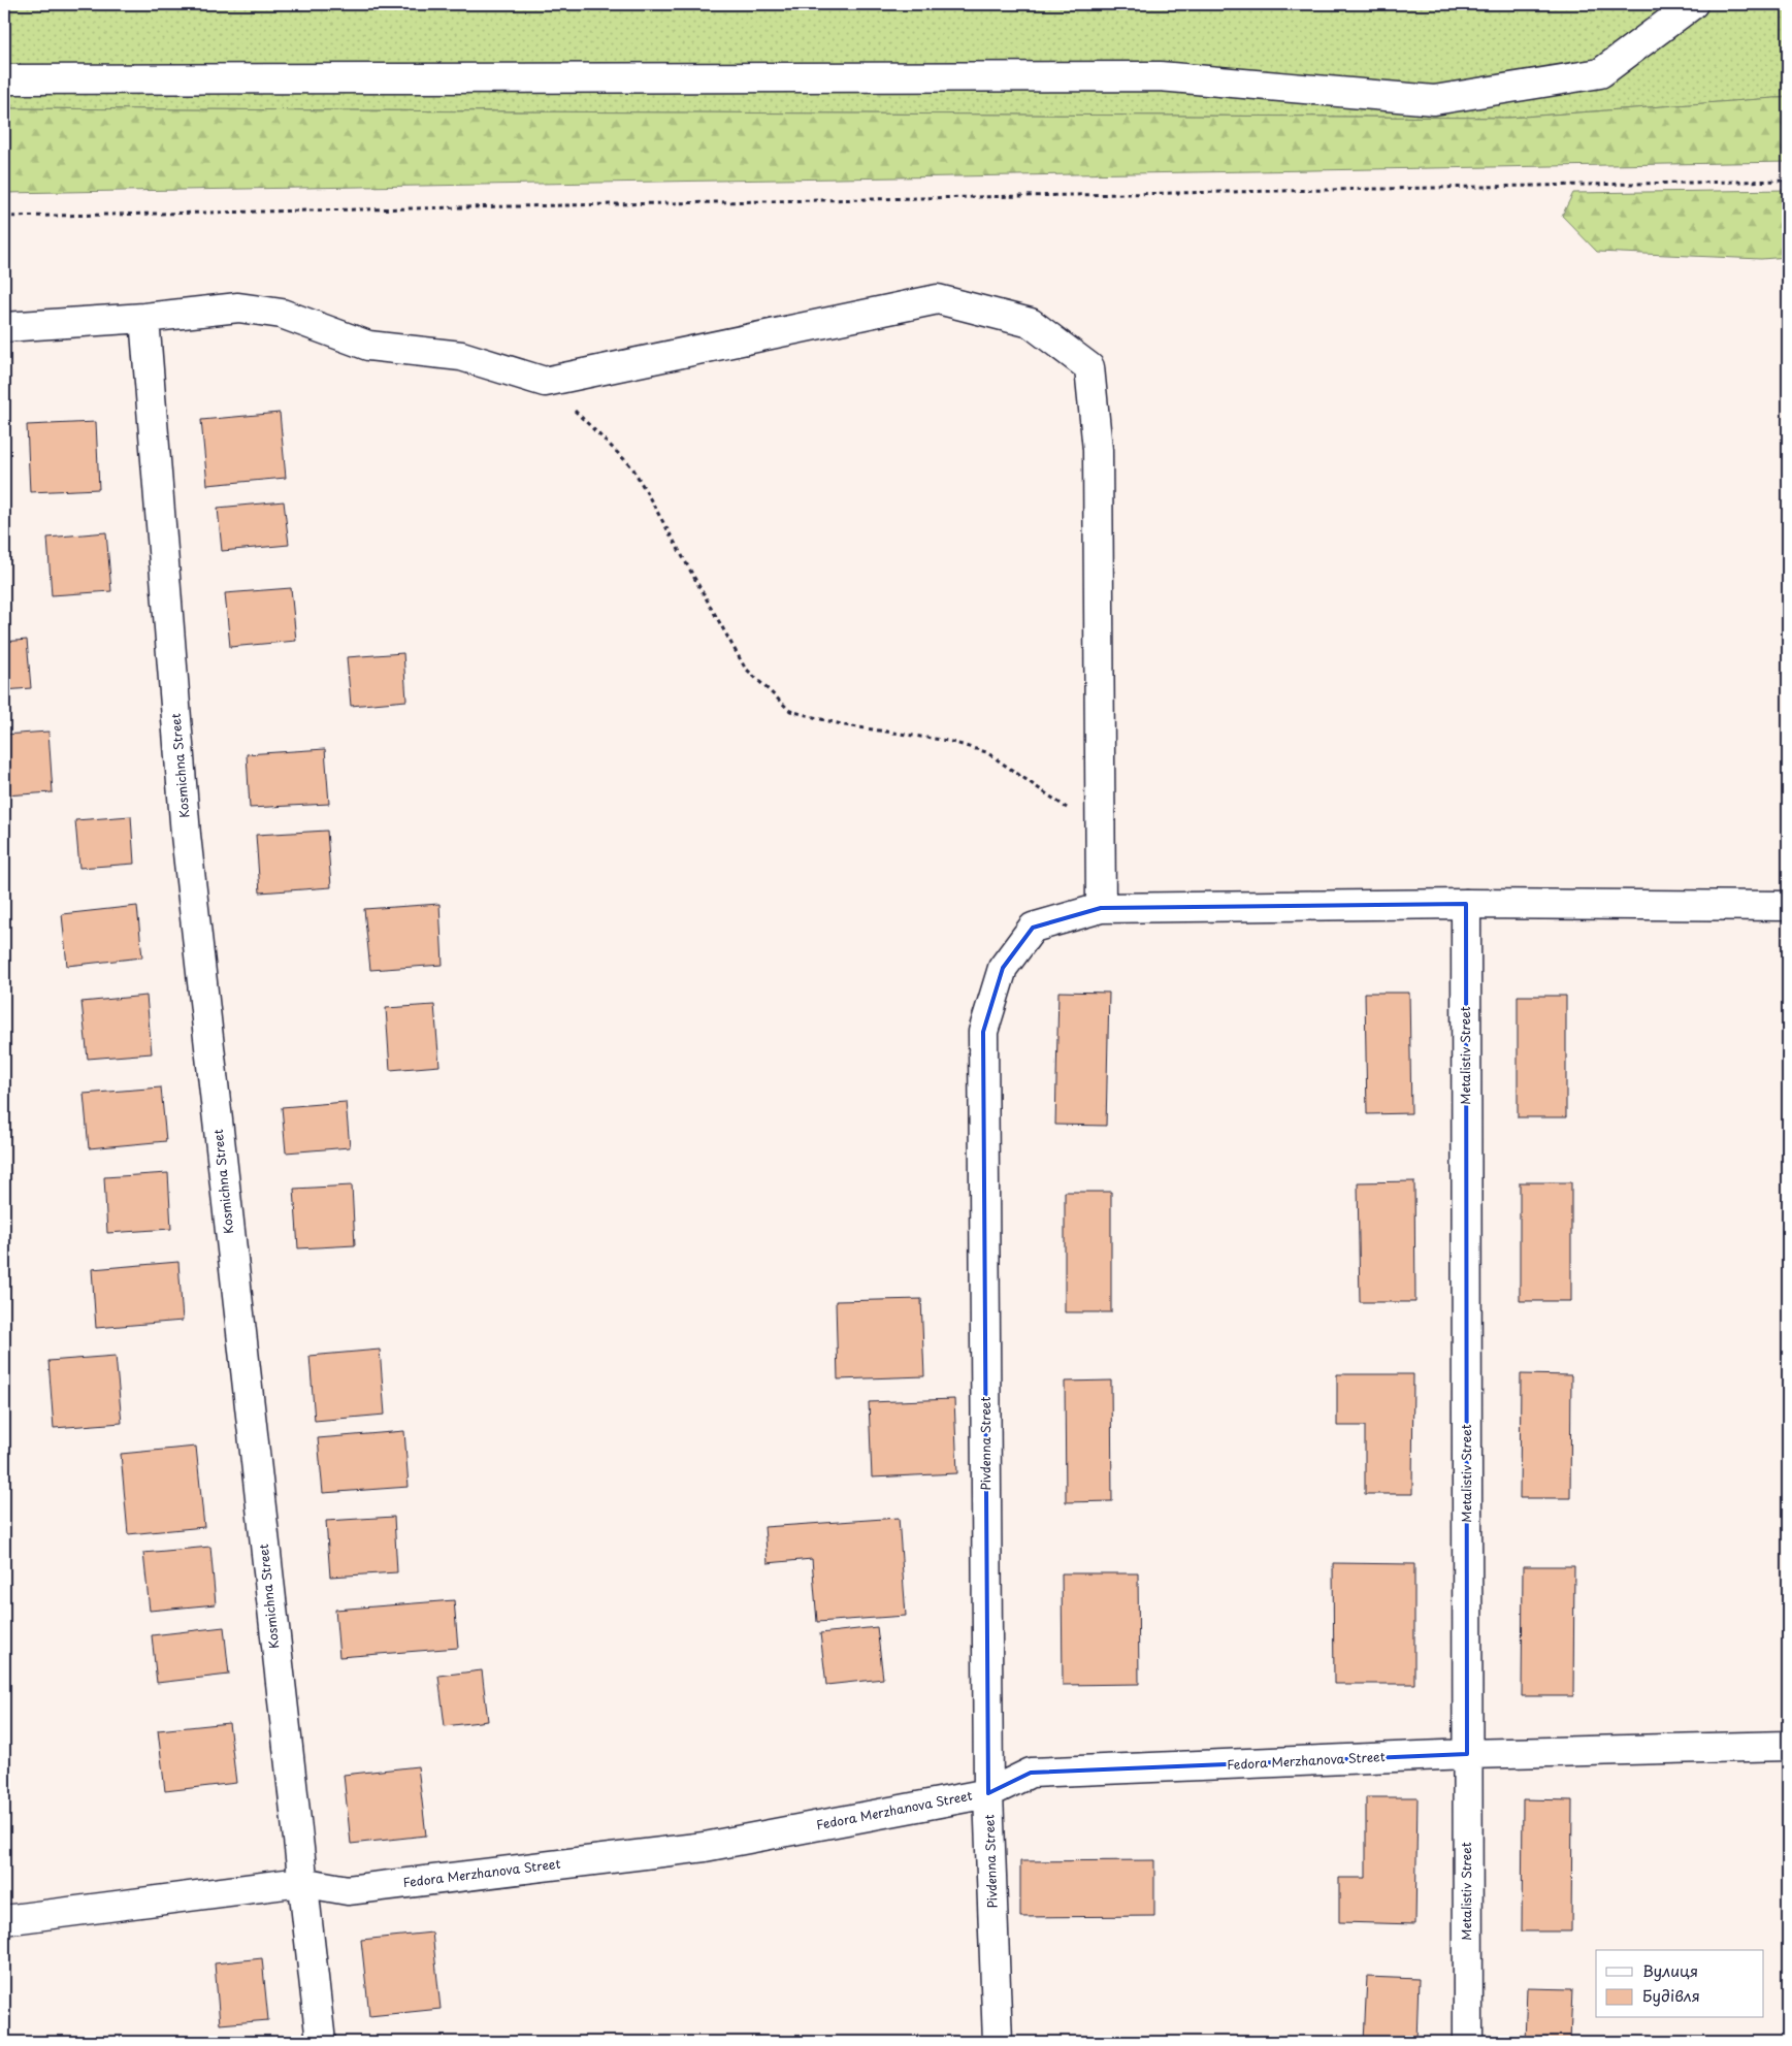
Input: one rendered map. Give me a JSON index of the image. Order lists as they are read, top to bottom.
{
  "streets": {
    "street": [
      "Kosmichna Street",
      "Metalistiv Street",
      "Pivdenna Street",
      "Fedora Merzhanova Street"
    ]
  },
  "crossings": [
    ["Kosmichna Street", "Fedora Merzhanova Street"],
    ["Metalistiv Street", "Pivdenna Street"],
    ["Metalistiv Street", "Fedora Merzhanova Street"],
    ["Pivdenna Street", "Fedora Merzhanova Street"]
  ],
  "legend": ["Вулиця", "Будівля"]
}
